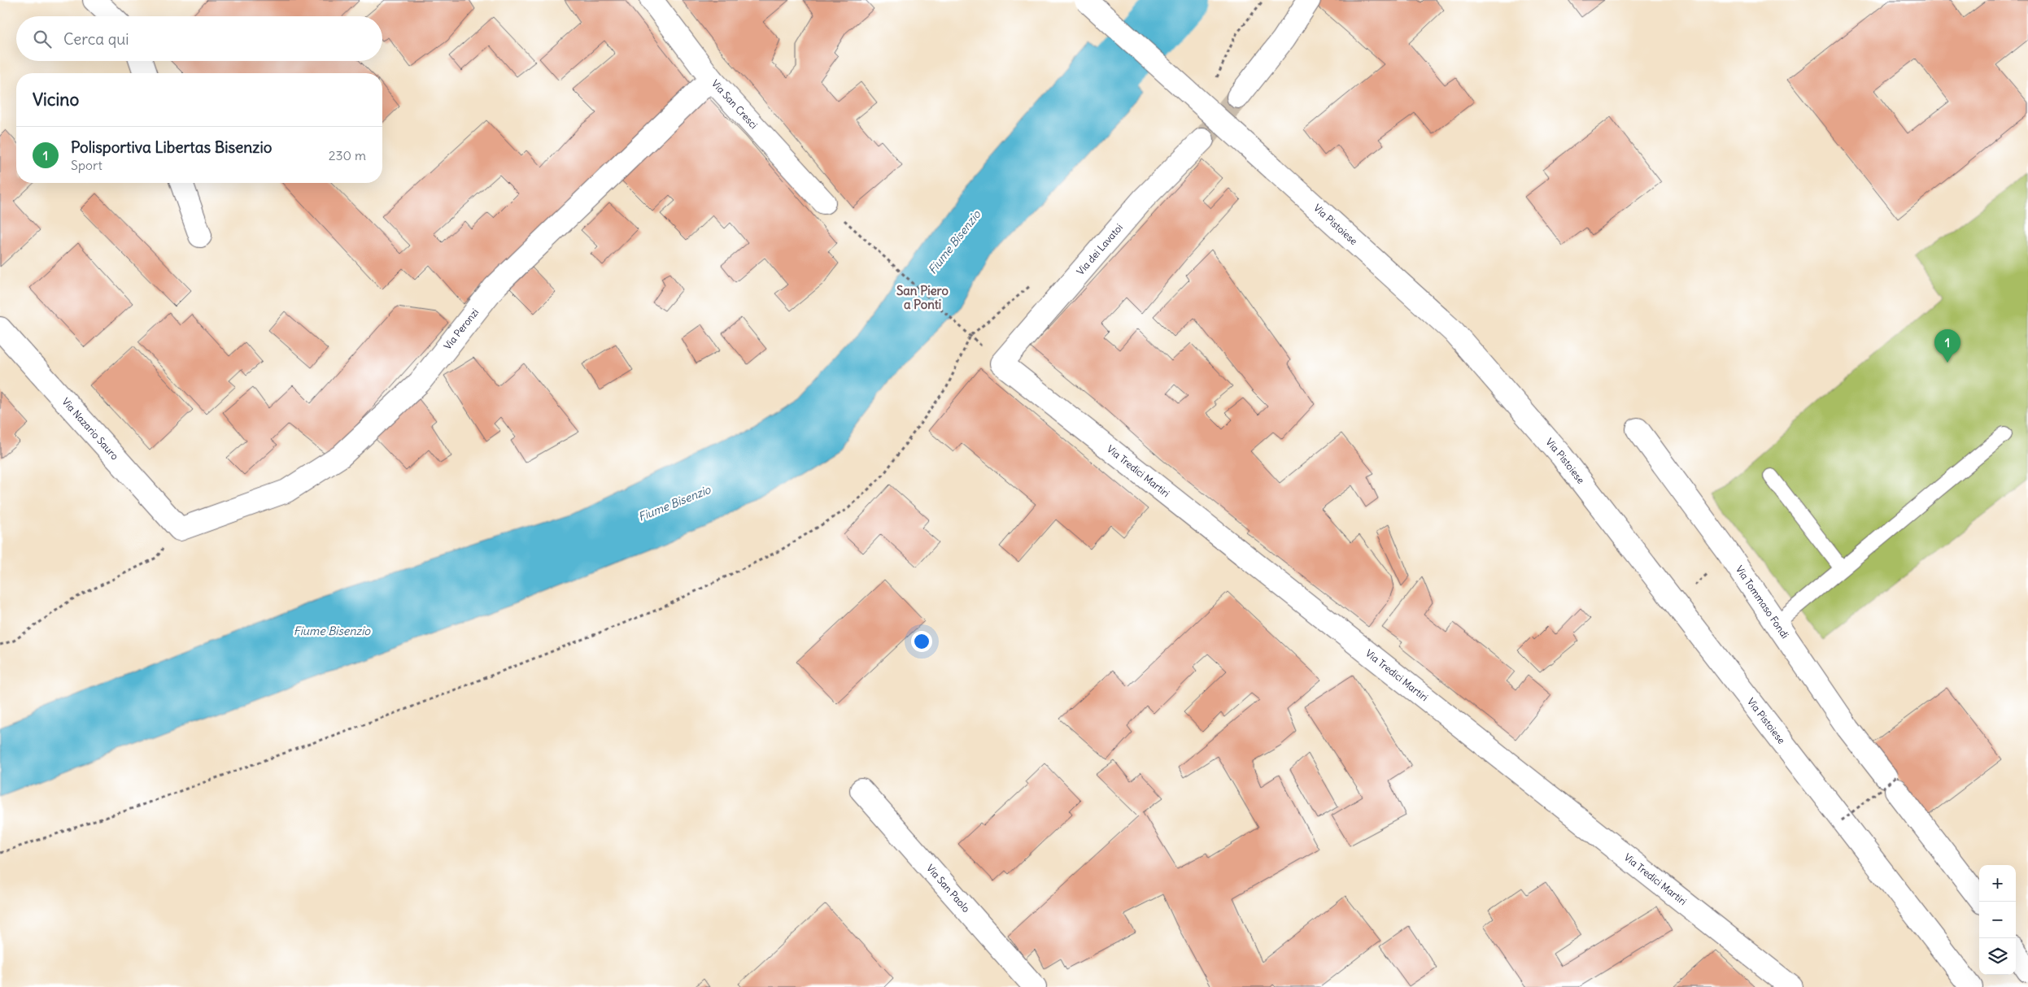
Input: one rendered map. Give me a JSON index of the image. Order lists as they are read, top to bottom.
{
  "streets": {
    "street": [
      "Via San Cresci",
      "Via Pistoiese",
      "Via dei Lavatoi",
      "Via Peronzi",
      "Via Nazario Sauro",
      "Via Tredici Martiri",
      "Via Tommaso Fondi",
      "Via San Paolo"
    ]
  },
  "crossings": [
    ["Via San Cresci", "Via Peronzi"],
    ["Via dei Lavatoi", "Via Tredici Martiri"],
    ["Via Peronzi", "Via Nazario Sauro"]
  ],
  "districts": ["San Piero a Ponti"],
  "water": ["Fiume Bisenzio"],
  "page": {
    "search": "Cerca qui",
    "heading": "Vicino",
    "list": [
      {
        "mark": "1",
        "name": "Polisportiva Libertas Bisenzio",
        "note": "Sport",
        "value": "230 m"
      }
    ],
    "pins": "1",
    "map_buttons": ["+", "−"]
  }
}
